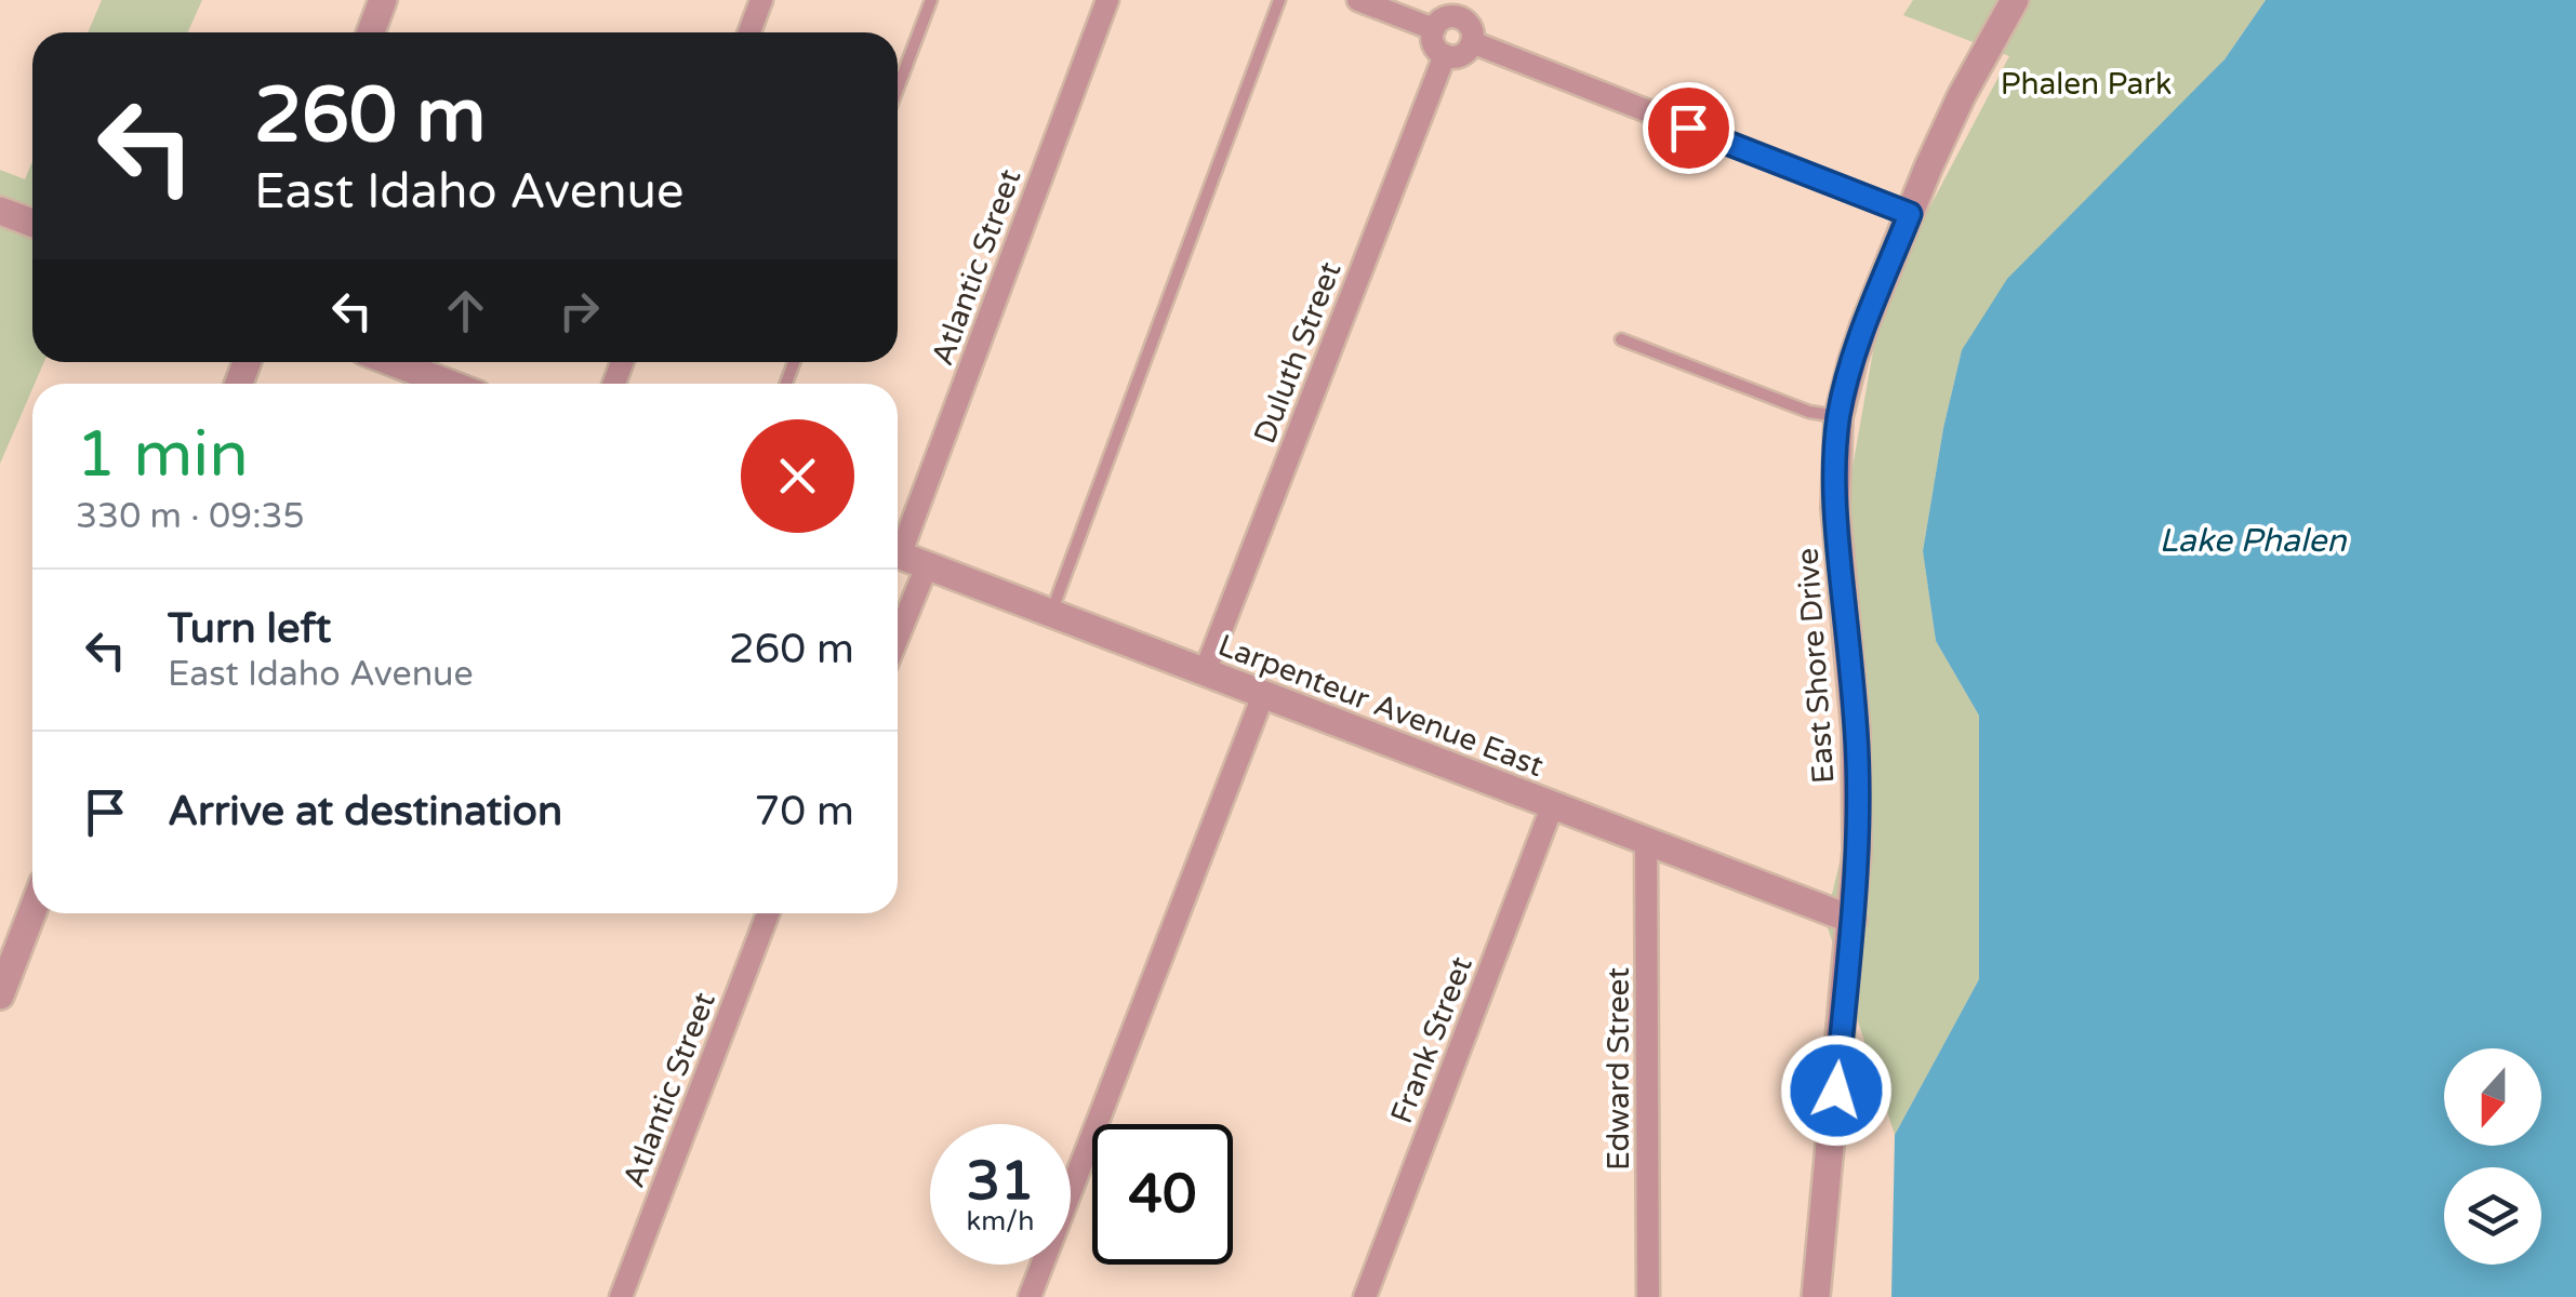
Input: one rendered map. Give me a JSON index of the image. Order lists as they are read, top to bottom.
{
  "streets": {
    "street": [
      "Atlantic Street",
      "Duluth Street",
      "East Shore Drive",
      "Larpenteur Avenue East",
      "Frank Street",
      "Edward Street"
    ]
  },
  "crossings": [
    ["Duluth Street", "Larpenteur Avenue East"],
    ["East Shore Drive", "Larpenteur Avenue East"],
    ["Larpenteur Avenue East", "Frank Street"],
    ["Larpenteur Avenue East", "Edward Street"]
  ],
  "water": ["Lake Phalen"],
  "parks": ["Phalen Park"],
  "north": "bottom",
  "page": {
    "turn": ["260 m", "East Idaho Avenue"],
    "heading": ["1 min", "330 m · 09:35"],
    "list": [
      {
        "name": "Turn left",
        "note": "East Idaho Avenue",
        "value": "260 m"
      },
      {
        "name": "Arrive at destination",
        "value": "70 m"
      }
    ],
    "speed": "31 km/h",
    "limit": "40"
  }
}
